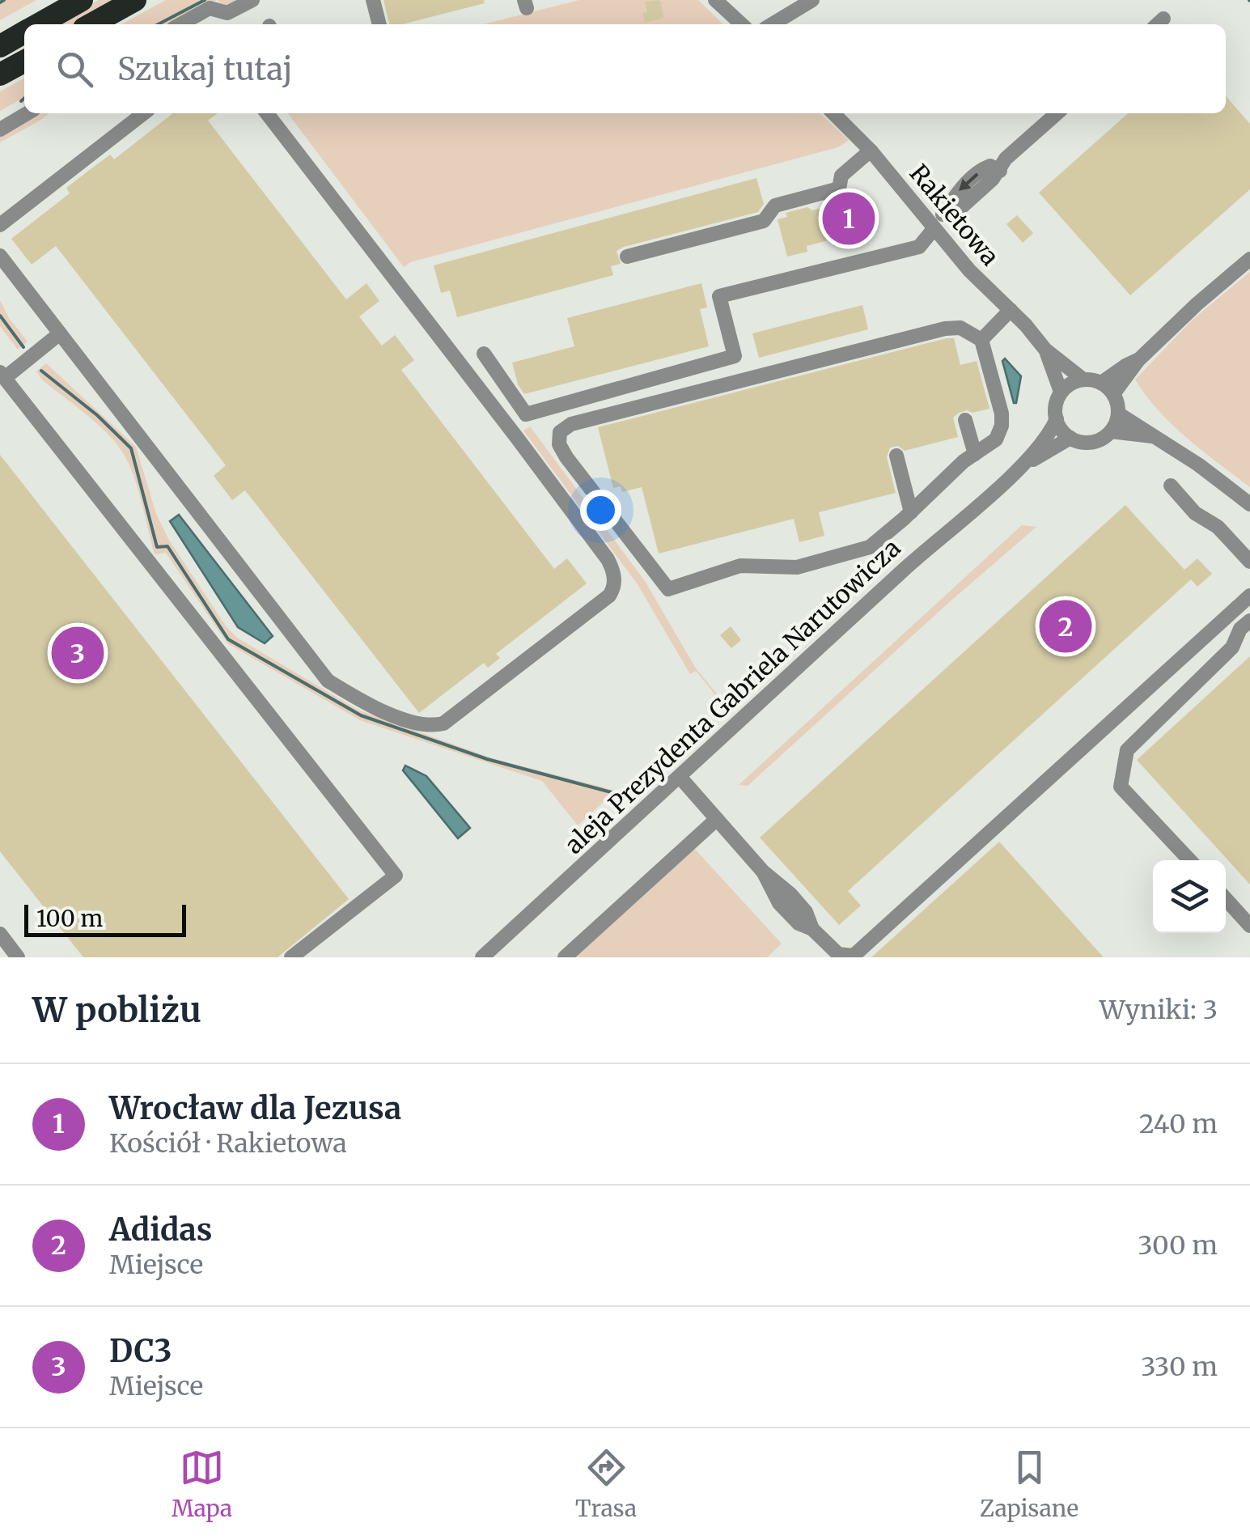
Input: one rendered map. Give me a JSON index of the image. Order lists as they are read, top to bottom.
{
  "streets": {
    "street": ["Rakietowa", "aleja Prezydenta Gabriela Narutowicza"]
  },
  "crossings": [
    ["Rakietowa", "aleja Prezydenta Gabriela Narutowicza"]
  ],
  "scale_bar": "100 m",
  "page": {
    "search": "Szukaj tutaj",
    "pins": ["1", "2", "3"],
    "scale": "100 m",
    "heading": ["W pobliżu", "Wyniki: 3"],
    "list": [
      {
        "mark": "1",
        "name": "Wrocław dla Jezusa",
        "note": "Kościół · Rakietowa",
        "value": "240 m"
      },
      {
        "mark": "2",
        "name": "Adidas",
        "note": "Miejsce",
        "value": "300 m"
      },
      {
        "mark": "3",
        "name": "DC3",
        "note": "Miejsce",
        "value": "330 m"
      }
    ],
    "nav": ["Mapa", "Trasa", "Zapisane"]
  }
}
